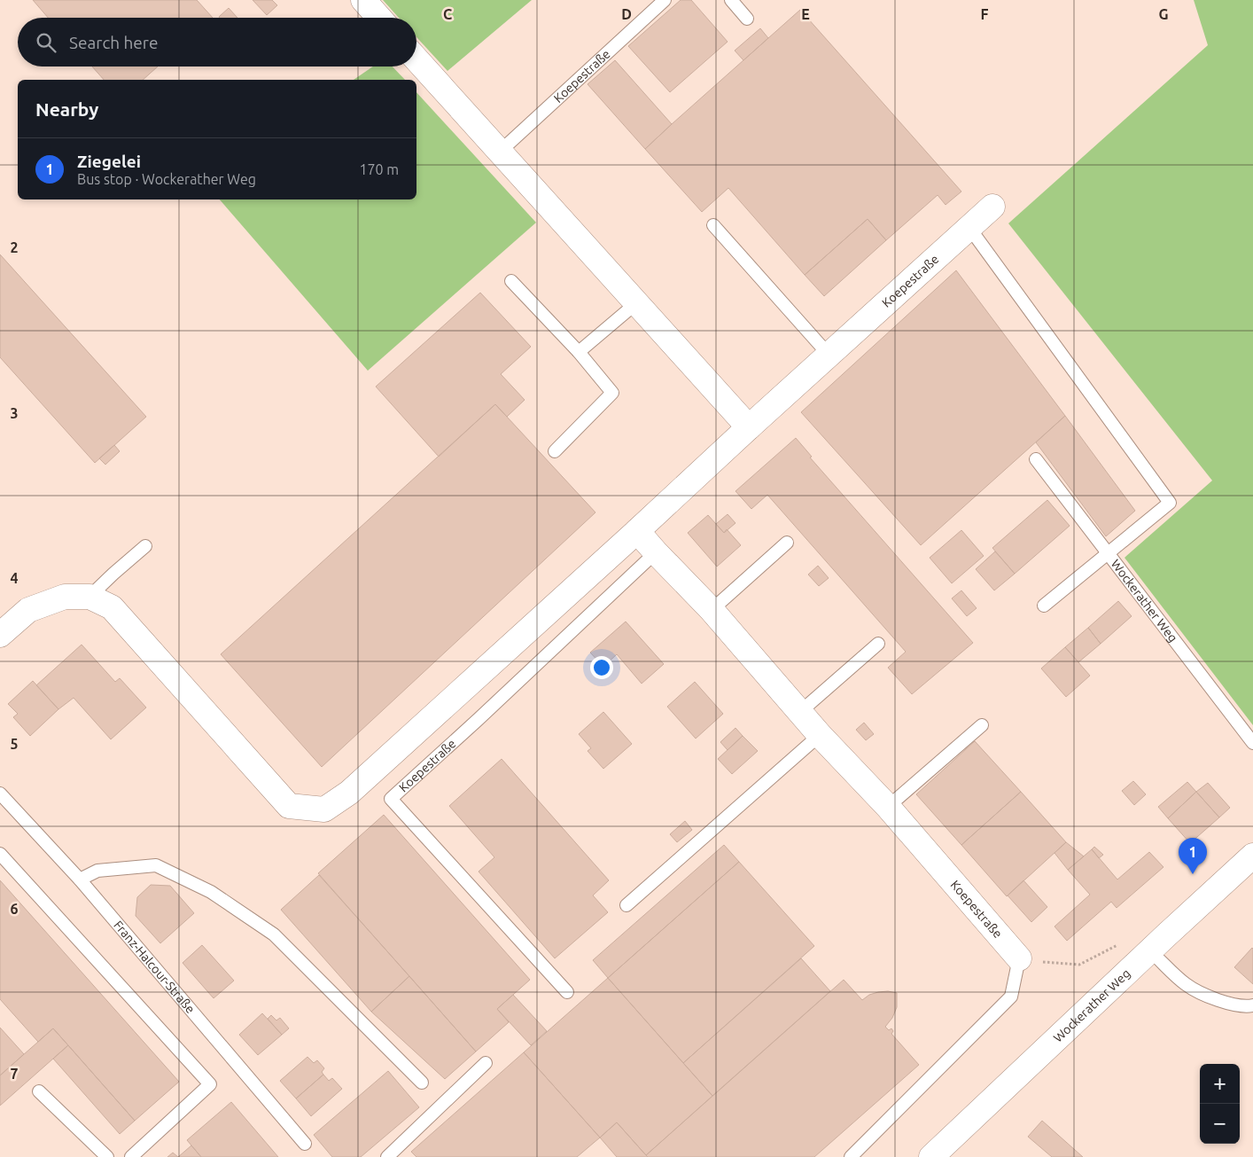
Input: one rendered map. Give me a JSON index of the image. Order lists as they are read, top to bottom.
{
  "streets": {
    "street": ["Koepestraße", "Wockerather Weg"],
    "lane": ["Franz-Halcour-Straße"]
  },
  "page": {
    "search": "Search here",
    "heading": "Nearby",
    "list": [
      {
        "mark": "1",
        "name": "Ziegelei",
        "note": "Bus stop · Wockerather Weg",
        "value": "170 m"
      }
    ],
    "pins": "1",
    "map_buttons": ["+", "−"]
  },
  "grid": {
    "columns": [
      "C",
      "D",
      "E",
      "F",
      "G"
    ],
    "rows": [
      "2",
      "3",
      "4",
      "5",
      "6",
      "7"
    ]
  }
}
